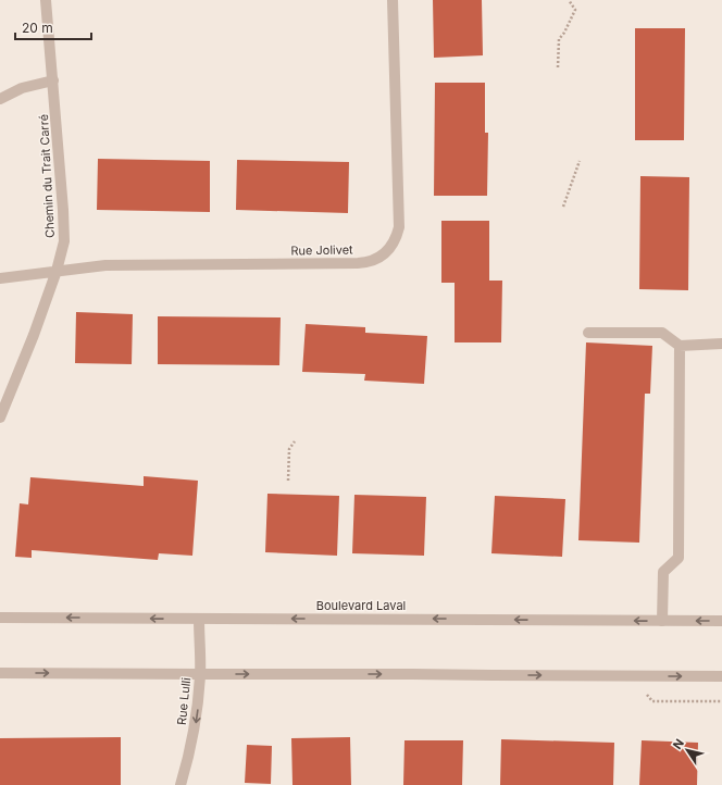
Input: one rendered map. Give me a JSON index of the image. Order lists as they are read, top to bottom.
{
  "streets": {
    "street": [
      "Chemin du Trait Carré",
      "Rue Jolivet",
      "Boulevard Laval",
      "Rue Lulli"
    ]
  },
  "crossings": [
    ["Chemin du Trait Carré", "Rue Jolivet"],
    ["Boulevard Laval", "Rue Lulli"]
  ],
  "one_way": ["Rue Lulli"],
  "scale_bar": "20 m",
  "north": "top left"
}
